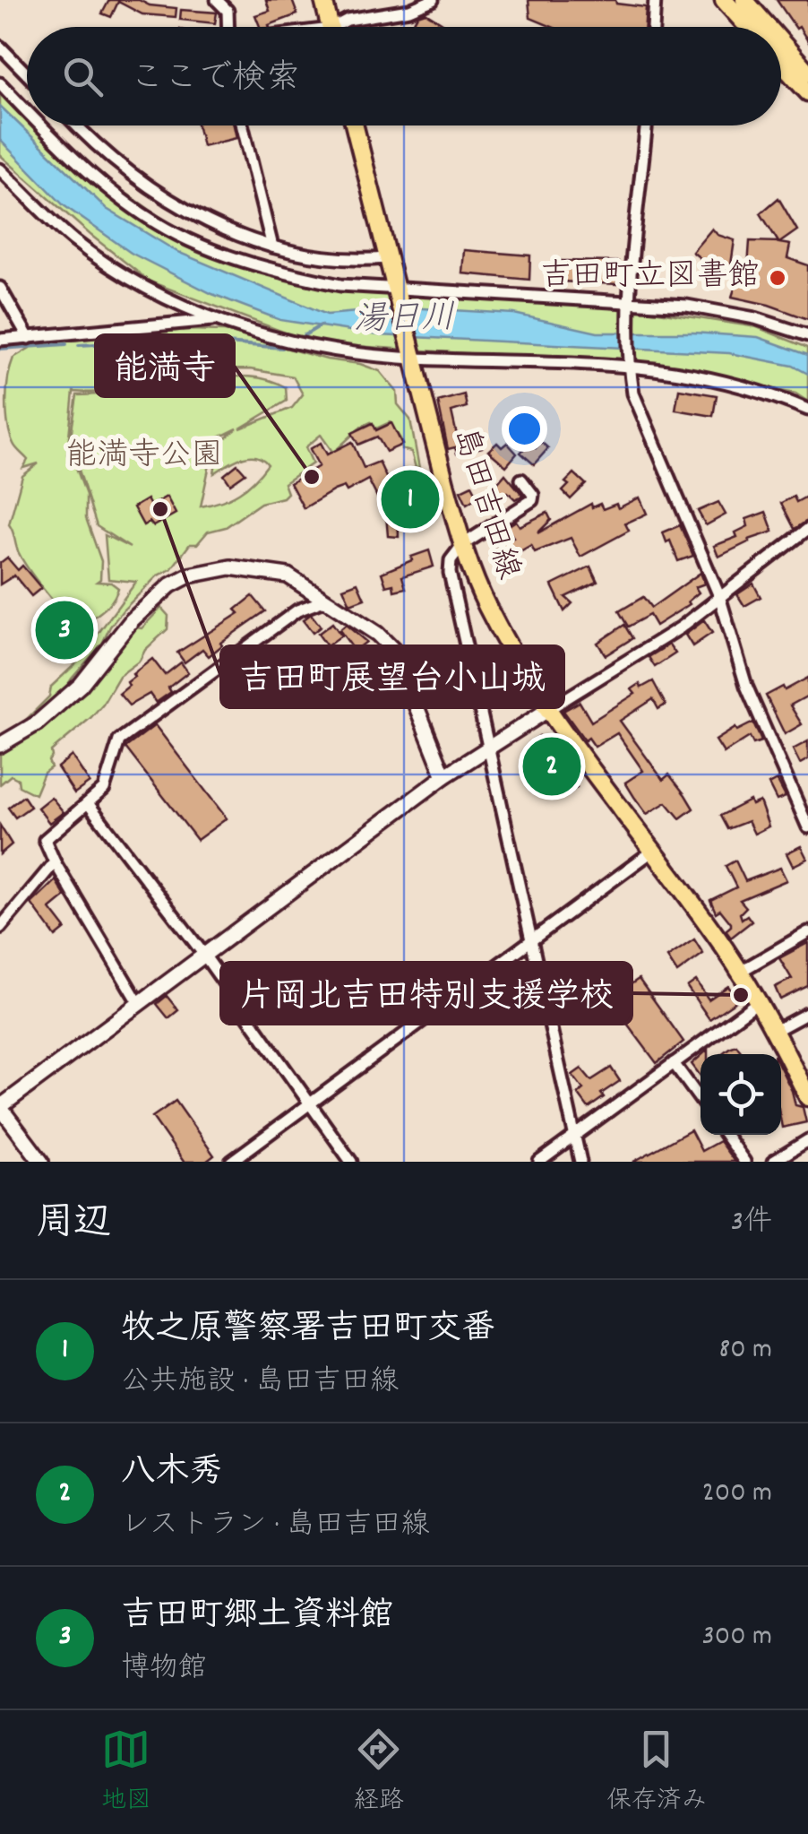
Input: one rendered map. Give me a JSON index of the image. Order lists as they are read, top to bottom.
{
  "streets": {
    "main road": ["島田吉田線"]
  },
  "water": ["湯日川"],
  "parks": ["能満寺公園"],
  "places": [
    "吉田町立図書館",
    "能満寺",
    "吉田町展望台小山城",
    "片岡北吉田特別支援学校"
  ],
  "page": {
    "search": "ここで検索",
    "pins": ["1", "3", "2"],
    "heading": ["周辺", "3件"],
    "list": [
      {
        "mark": "1",
        "name": "牧之原警察署吉田町交番",
        "note": "公共施設 · 島田吉田線",
        "value": "80 m"
      },
      {
        "mark": "2",
        "name": "八木秀",
        "note": "レストラン · 島田吉田線",
        "value": "200 m"
      },
      {
        "mark": "3",
        "name": "吉田町郷土資料館",
        "note": "博物館",
        "value": "300 m"
      }
    ],
    "nav": ["地図", "経路", "保存済み"]
  }
}
